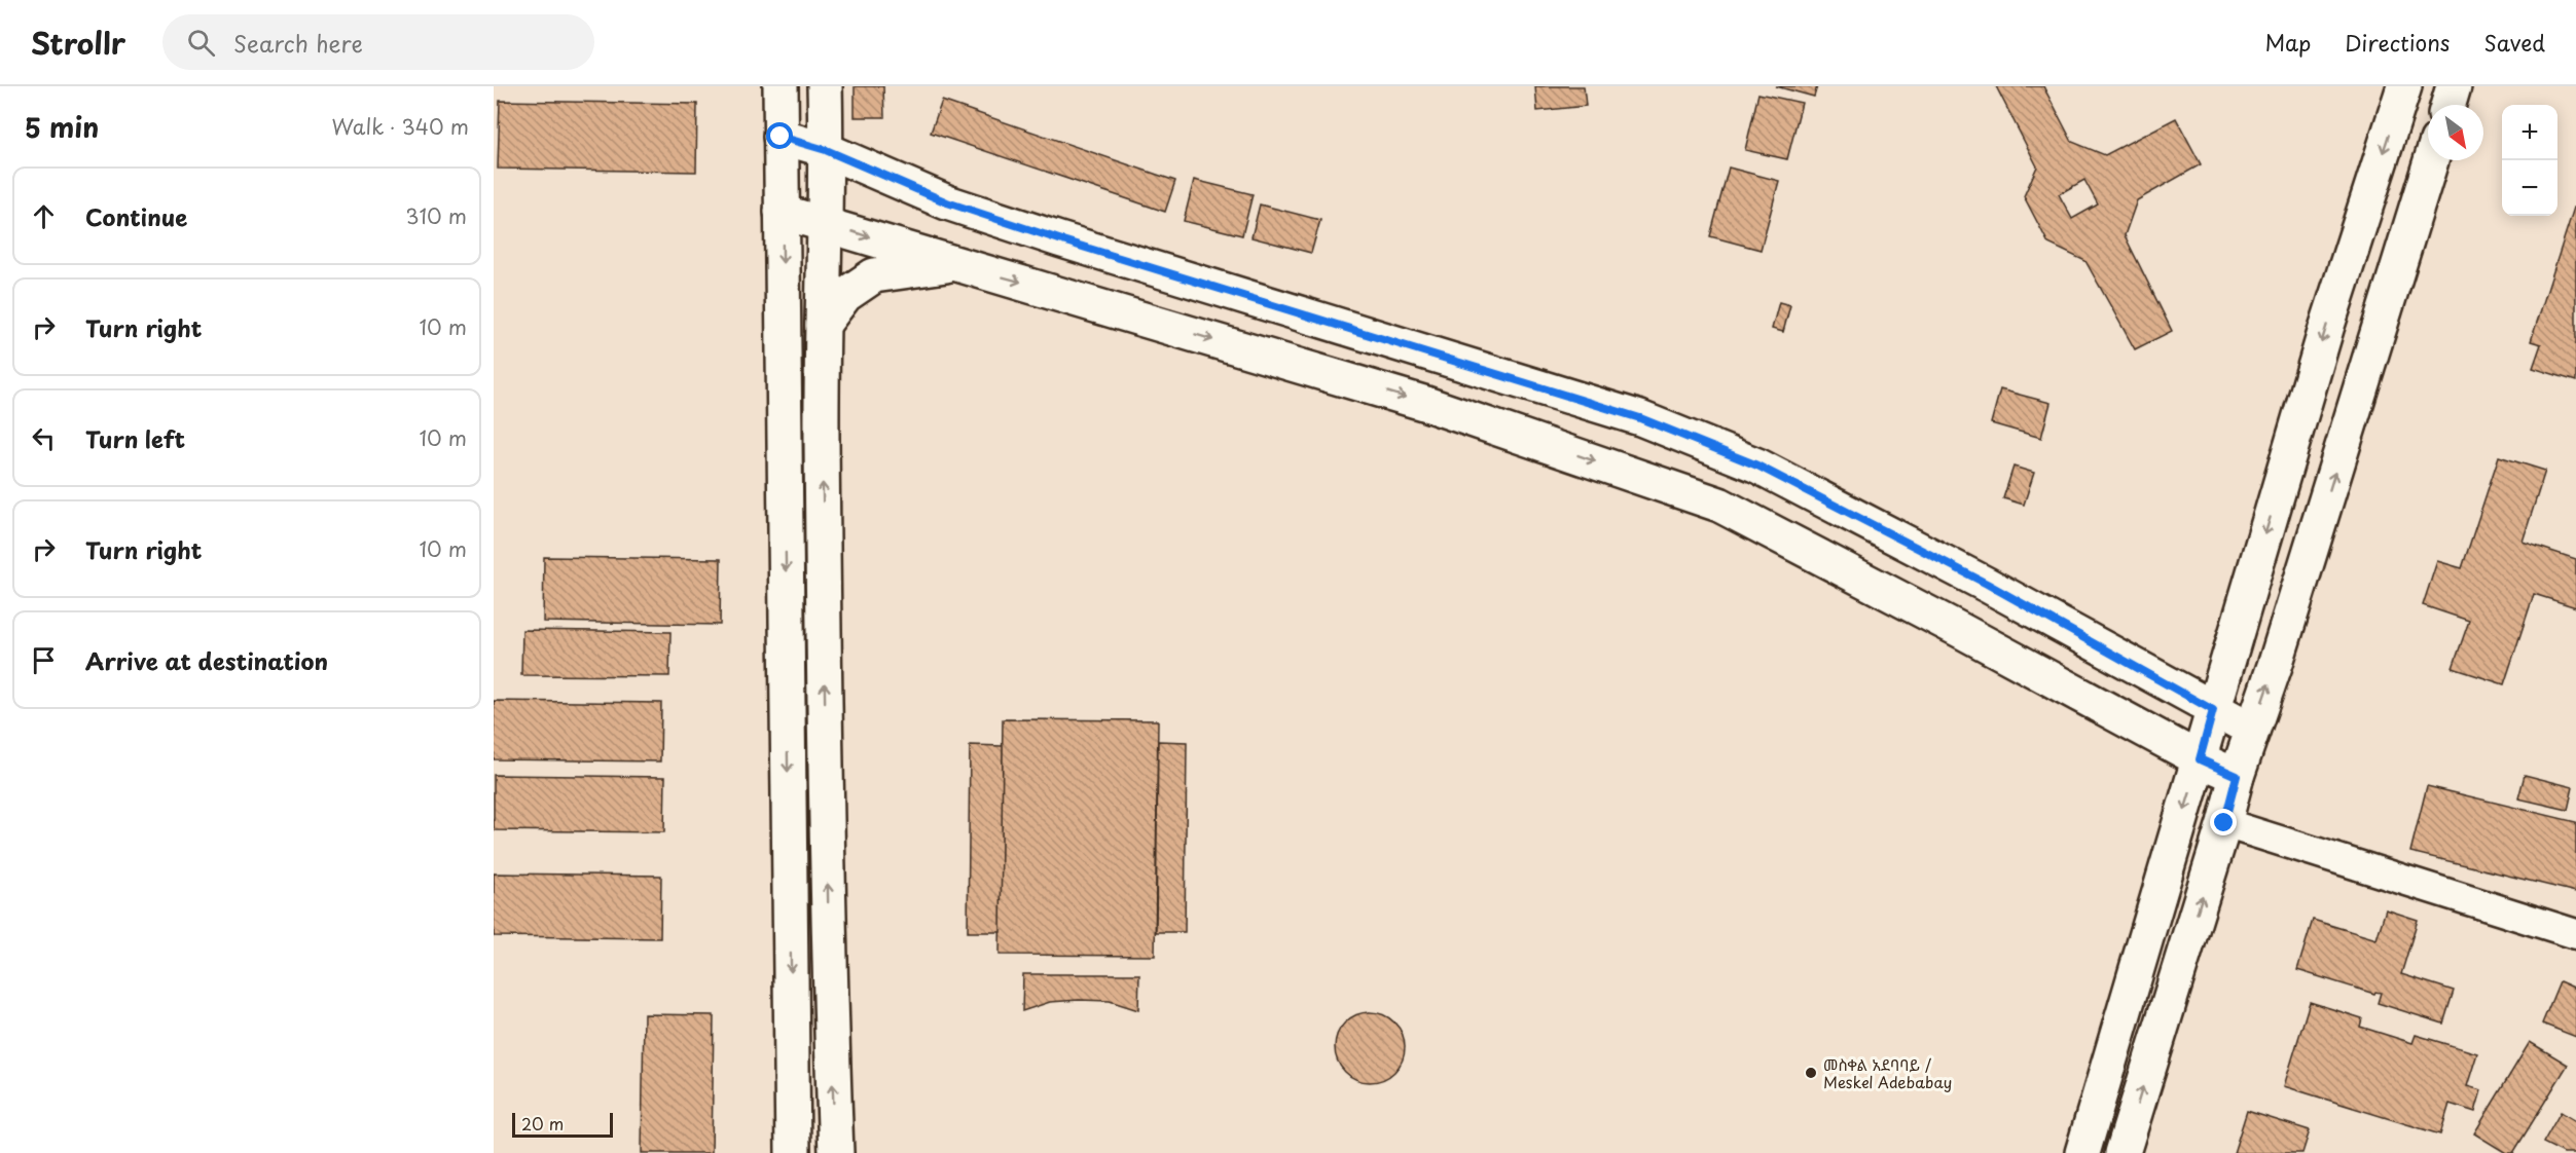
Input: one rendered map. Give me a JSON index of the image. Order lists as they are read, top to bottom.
{
  "places": ["መስቀል አደባባይ / Meskel Adebabay"],
  "scale_bar": "20 m",
  "north": "bottom right",
  "page": {
    "header": "Strollr",
    "search": "Search here",
    "nav": ["Map", "Directions", "Saved"],
    "heading": ["5 min", "Walk · 340 m"],
    "map_buttons": ["+", "−"],
    "list": [
      ["Continue", "310 m"],
      ["Turn right", "10 m"],
      ["Turn left", "10 m"],
      ["Turn right", "10 m"],
      "Arrive at destination"
    ],
    "scale": "20 m"
  }
}
